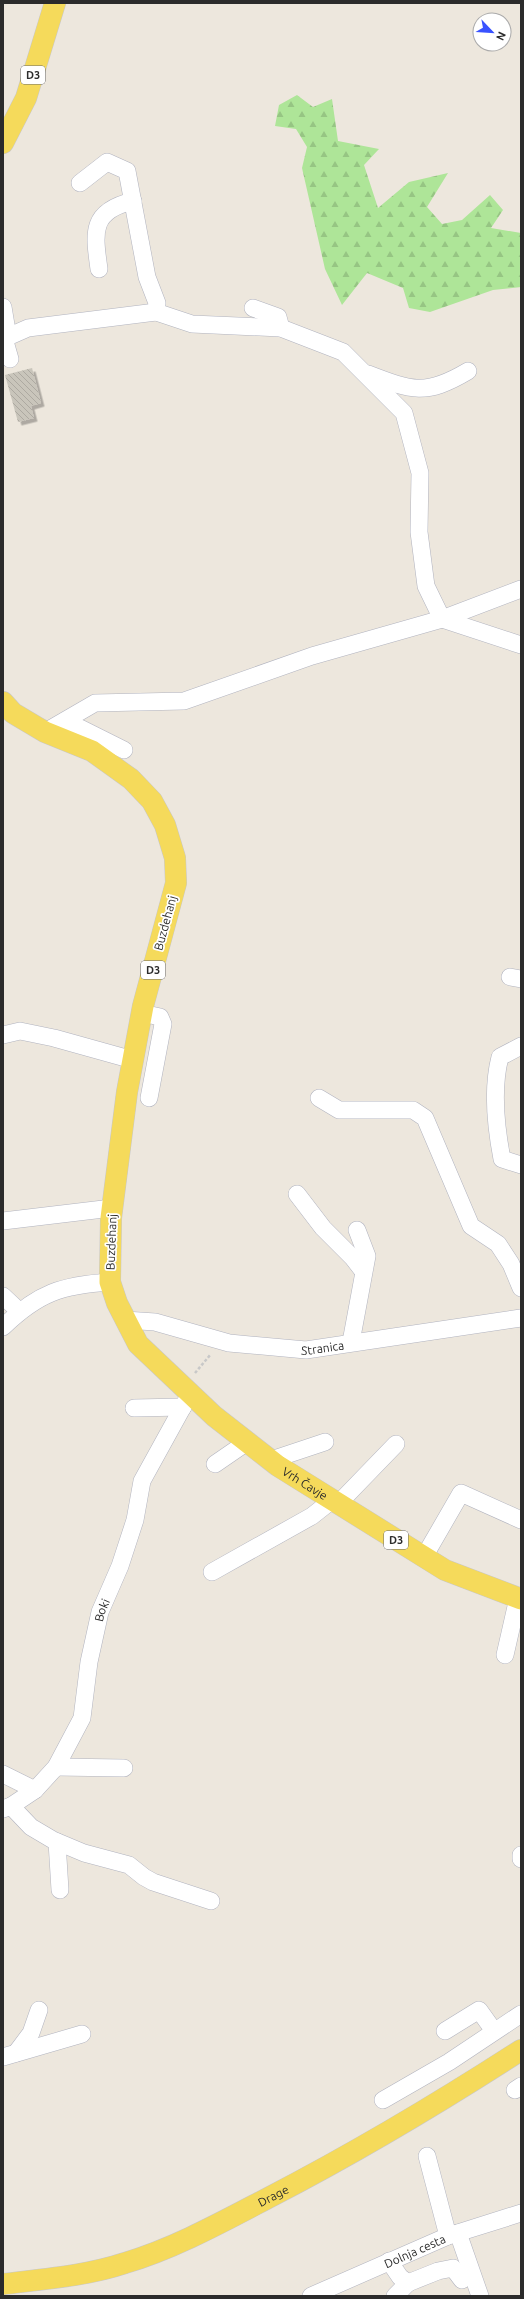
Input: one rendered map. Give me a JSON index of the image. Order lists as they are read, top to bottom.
{
  "streets": {
    "main road": [
      "D3",
      "Buzdehanj",
      "Vrh Čavje",
      "Drage"
    ],
    "street": ["Stranica", "Boki", "Dolnja cesta"]
  },
  "crossings": [
    ["Buzdehanj", "Stranica"],
    ["Buzdehanj", "Vrh Čavje"],
    ["Stranica", "Vrh Čavje"],
    ["Vrh Čavje", "Boki"]
  ],
  "north": "bottom right"
}
